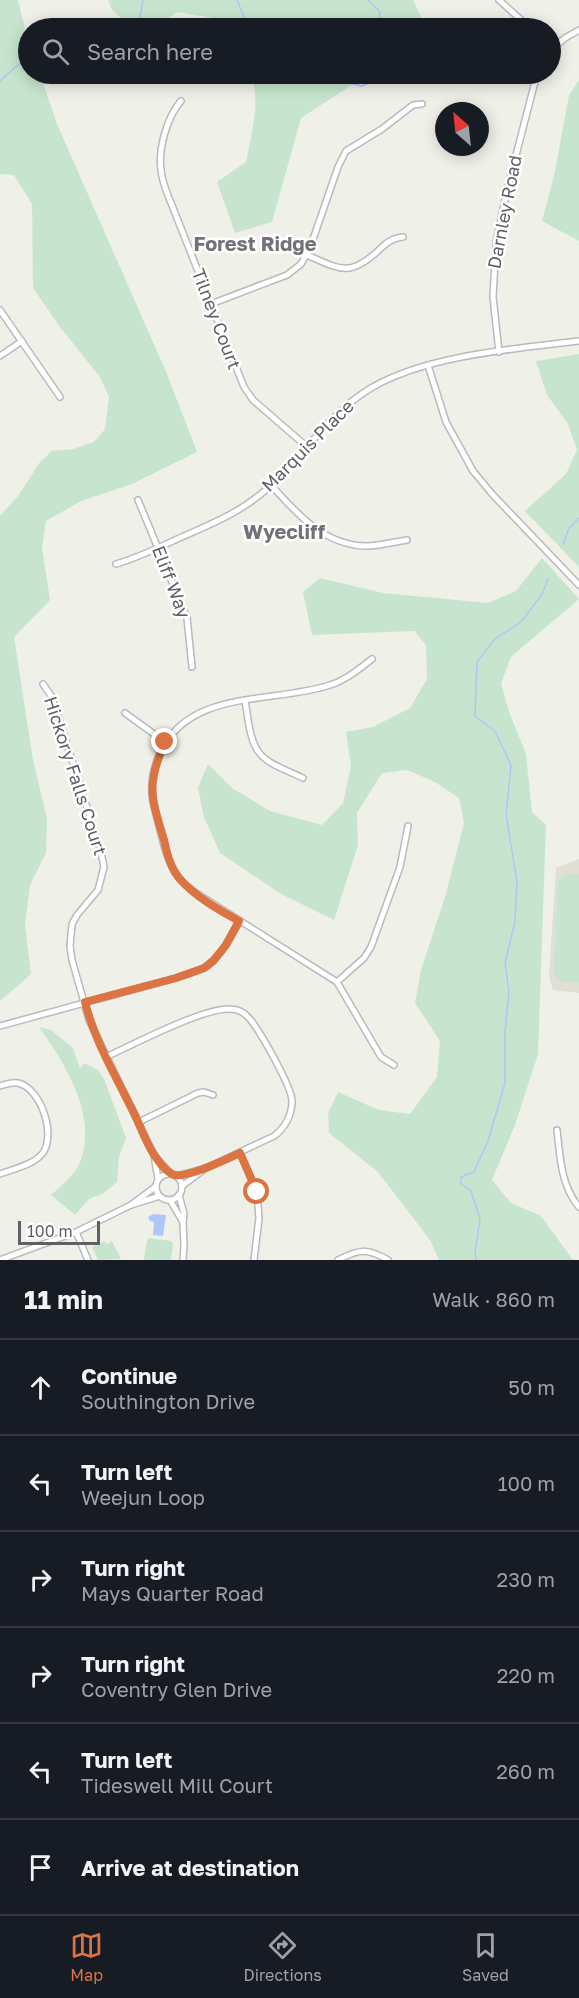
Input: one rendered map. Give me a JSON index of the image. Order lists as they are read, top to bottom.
{
  "streets": {
    "street": [
      "Darnley Road",
      "Tilney Court",
      "Marquis Place",
      "Eliff Way",
      "Hickory Falls Court"
    ]
  },
  "crossings": [
    ["Darnley Road", "Marquis Place"],
    ["Tilney Court", "Marquis Place"],
    ["Marquis Place", "Eliff Way"]
  ],
  "districts": ["Forest Ridge", "Wyecliff"],
  "scale_bar": "100 m",
  "north": "top left",
  "page": {
    "search": "Search here",
    "scale": "100 m",
    "heading": ["11 min", "Walk · 860 m"],
    "list": [
      ["Continue", "Southington Drive", "50 m"],
      ["Turn left", "Weejun Loop", "100 m"],
      ["Turn right", "Mays Quarter Road", "230 m"],
      ["Turn right", "Coventry Glen Drive", "220 m"],
      ["Turn left", "Tideswell Mill Court", "260 m"],
      "Arrive at destination"
    ],
    "nav": ["Map", "Directions", "Saved"]
  }
}
